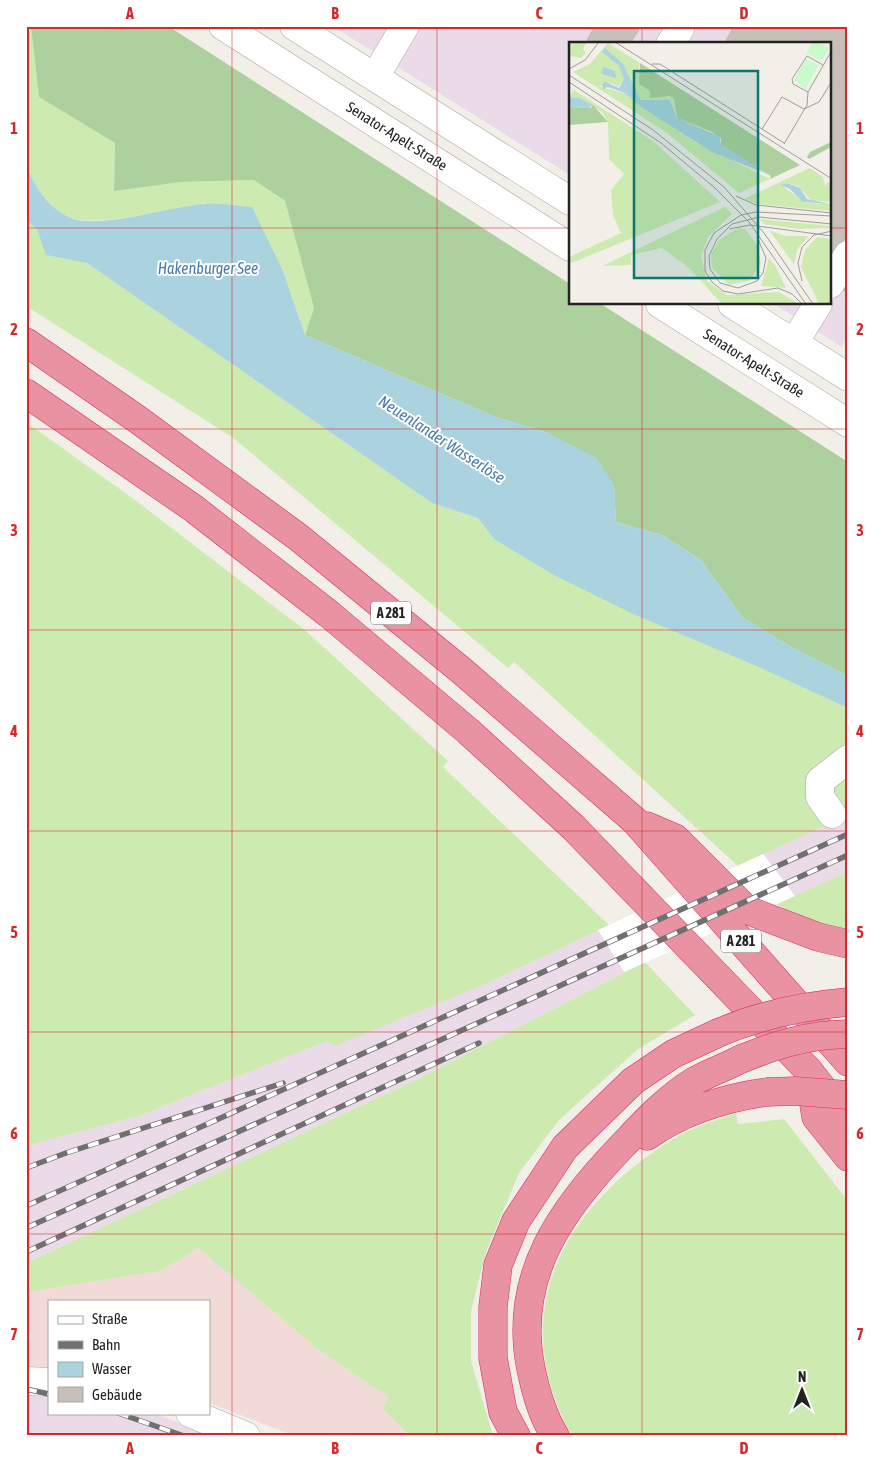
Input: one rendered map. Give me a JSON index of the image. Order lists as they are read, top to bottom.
{
  "streets": {
    "highway": ["A 281"],
    "street": ["Senator-Apelt-Straße"]
  },
  "water": ["Hakenburger See", "Neuenlander Wasserlöse"],
  "legend": [
    "Straße",
    "Bahn",
    "Wasser",
    "Gebäude"
  ],
  "north": "top",
  "grid": {
    "columns": [
      "A",
      "B",
      "C",
      "D"
    ],
    "rows": [
      "1",
      "2",
      "3",
      "4",
      "5",
      "6",
      "7"
    ]
  }
}
